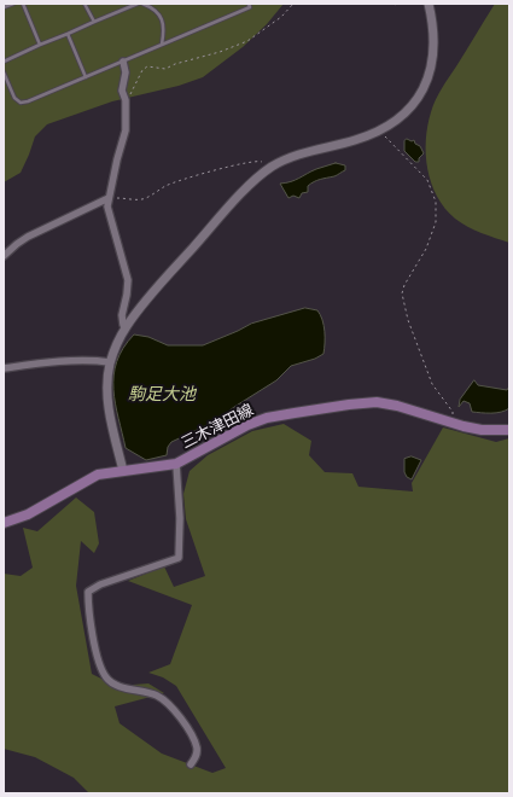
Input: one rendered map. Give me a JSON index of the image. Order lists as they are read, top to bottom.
{
  "streets": {
    "main road": ["三木津田線"]
  },
  "water": ["駒足大池"]
}
